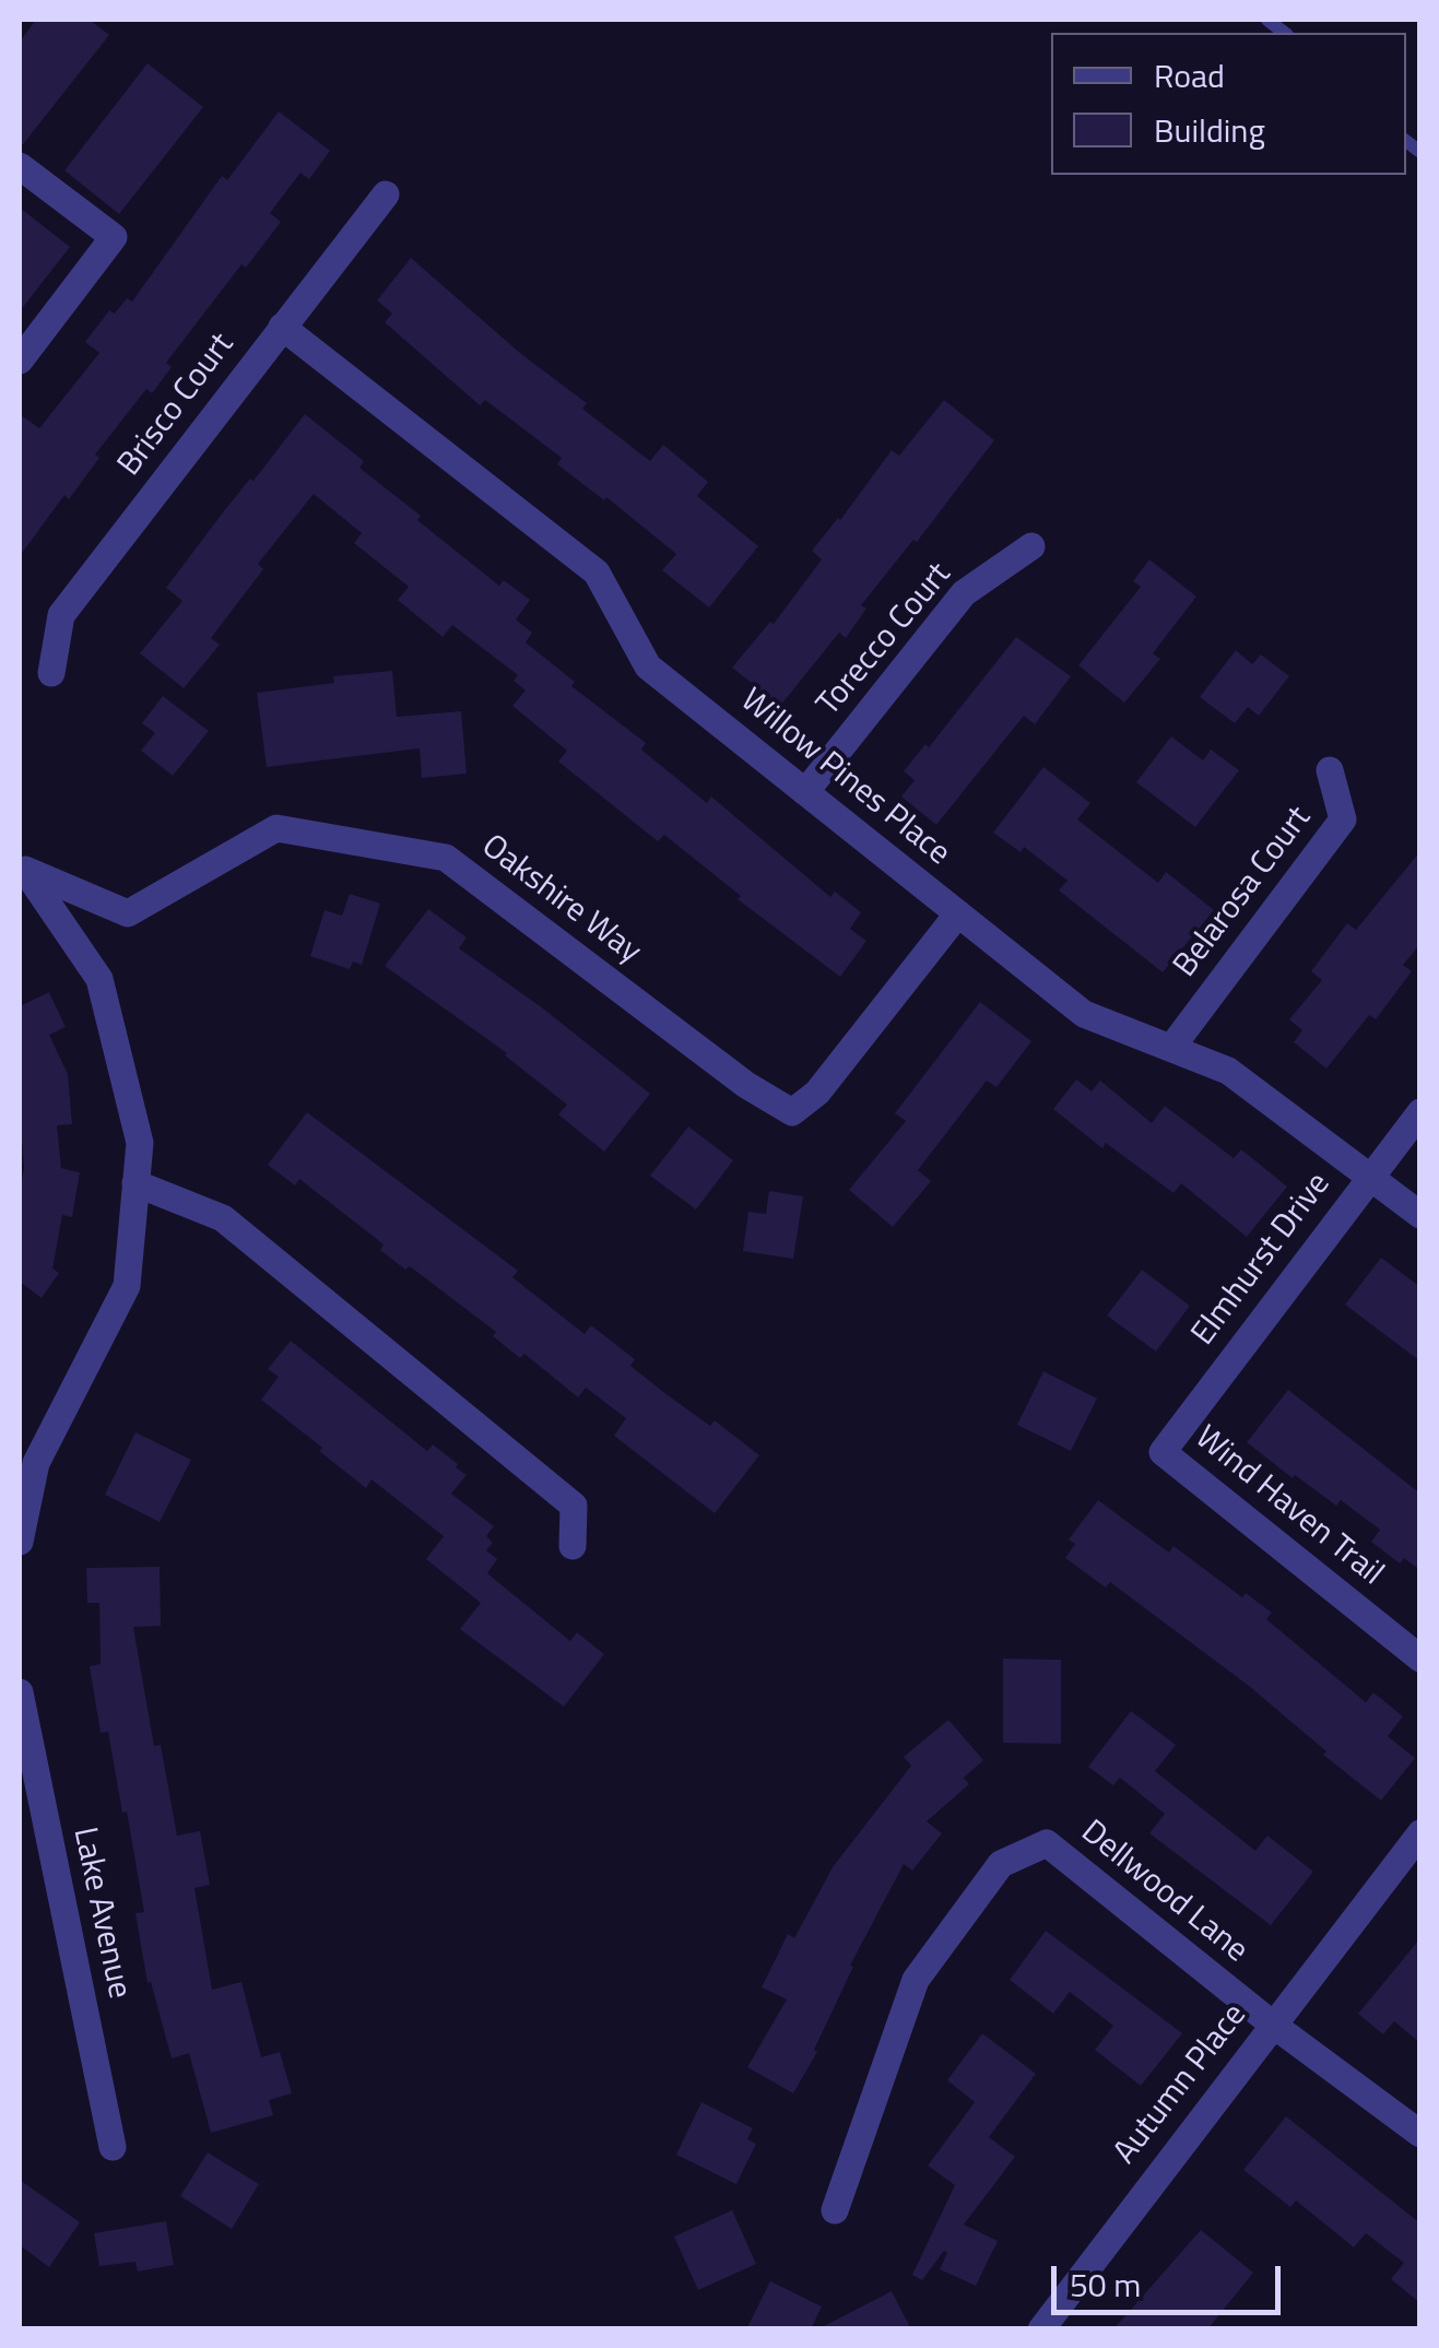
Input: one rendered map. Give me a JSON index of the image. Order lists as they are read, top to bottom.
{
  "streets": {
    "street": [
      "Brisco Court",
      "Torecco Court",
      "Willow Pines Place",
      "Belarosa Court",
      "Oakshire Way",
      "Elmhurst Drive",
      "Wind Haven Trail",
      "Dellwood Lane",
      "Lake Avenue",
      "Autumn Place"
    ]
  },
  "crossings": [
    ["Brisco Court", "Willow Pines Place"],
    ["Torecco Court", "Willow Pines Place"],
    ["Willow Pines Place", "Belarosa Court"],
    ["Willow Pines Place", "Oakshire Way"],
    ["Willow Pines Place", "Elmhurst Drive"],
    ["Elmhurst Drive", "Wind Haven Trail"],
    ["Dellwood Lane", "Autumn Place"]
  ],
  "legend": ["Road", "Building"],
  "scale_bar": "50 m"
}
